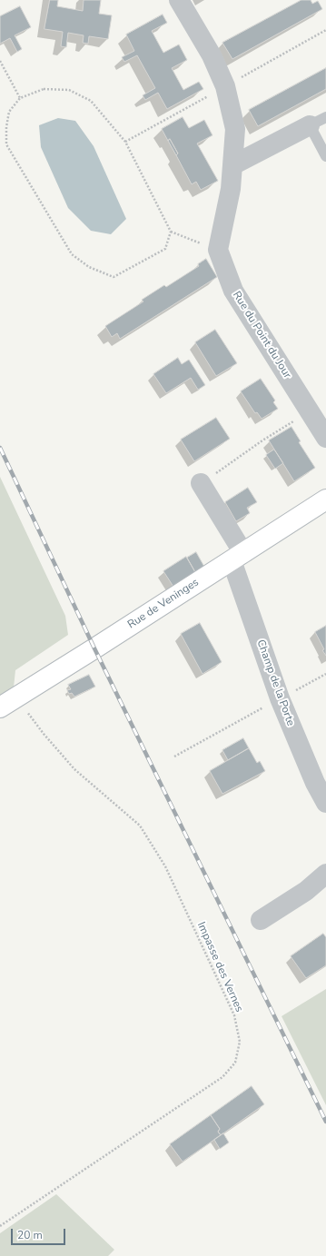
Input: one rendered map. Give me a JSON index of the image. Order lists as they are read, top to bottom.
{
  "streets": {
    "street": ["Rue du Point du Jour", "Rue de Veninges", "Champ de la Porte"],
    "path": ["Impasse des Vernes"]
  },
  "crossings": [
    ["Rue de Veninges", "Champ de la Porte"],
    ["Rue de Veninges", "Impasse des Vernes"]
  ],
  "scale_bar": "20 m"
}
